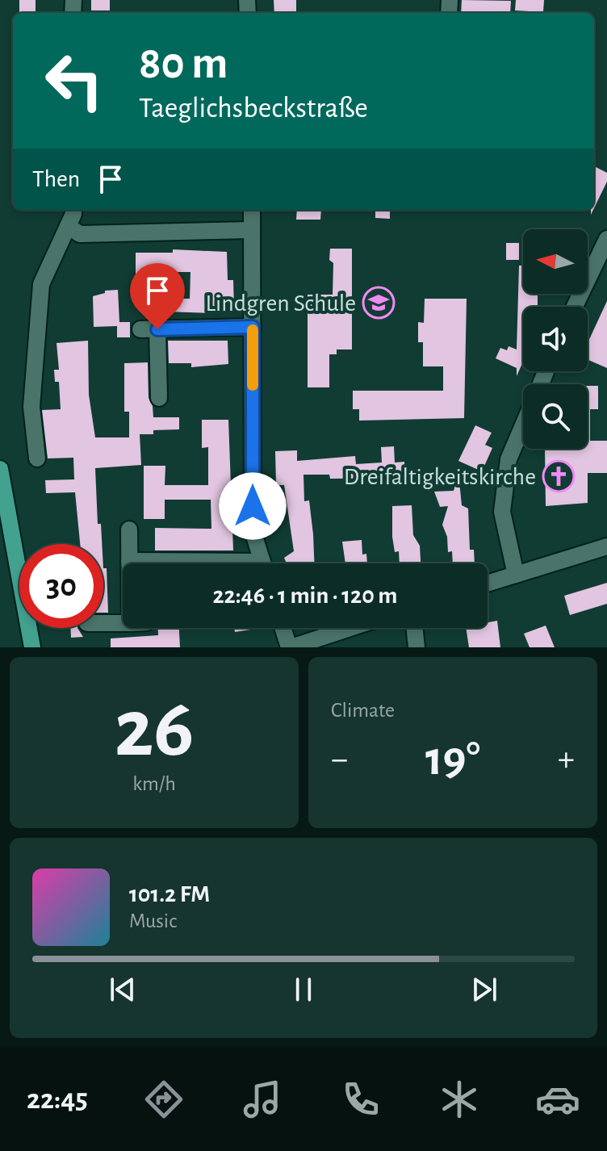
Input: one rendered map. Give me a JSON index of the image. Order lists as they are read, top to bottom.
{
  "places": {
    "school or university": ["Lindgren Schule"],
    "church": ["Dreifaltigkeitskirche"]
  },
  "north": "left",
  "page": {
    "turn": ["80 m", "Taeglichsbeckstraße"],
    "then": "Then",
    "limit": "30",
    "trip": "22:46 · 1 min · 120 m",
    "tile": [
      ["26", "km/h"],
      "Climate"
    ],
    "heat": ["−", "19°", "+"],
    "song": ["101.2 FM", "Music"],
    "tabs": "22:45"
  }
}
